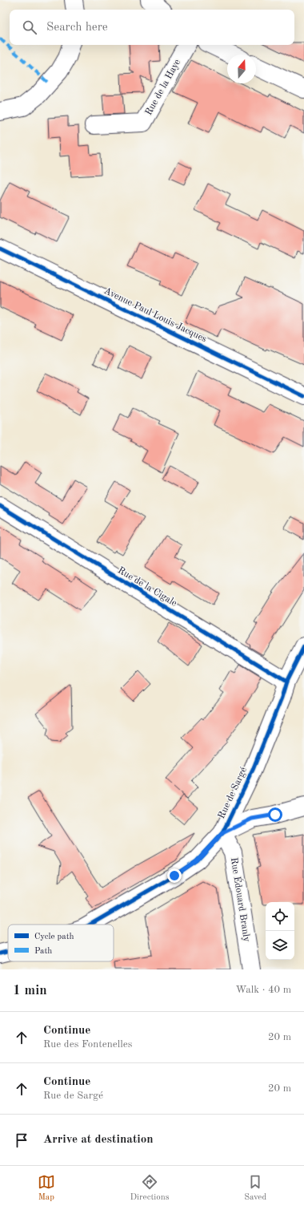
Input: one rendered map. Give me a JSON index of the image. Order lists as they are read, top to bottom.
{
  "streets": {
    "street": [
      "Rue de la Haye",
      "Avenue Paul Louis Jacques",
      "Rue de la Cigale",
      "Rue de Sargé",
      "Rue Édouard Branly"
    ]
  },
  "crossings": [
    ["Rue de la Cigale", "Rue de Sargé"],
    ["Rue de Sargé", "Rue Édouard Branly"]
  ],
  "legend": ["Cycle path", "Path"],
  "north": "top",
  "page": {
    "search": "Search here",
    "heading": ["1 min", "Walk · 40 m"],
    "list": [
      ["Continue", "Rue des Fontenelles", "20 m"],
      ["Continue", "Rue de Sargé", "20 m"],
      "Arrive at destination"
    ],
    "nav": ["Map", "Directions", "Saved"]
  }
}
